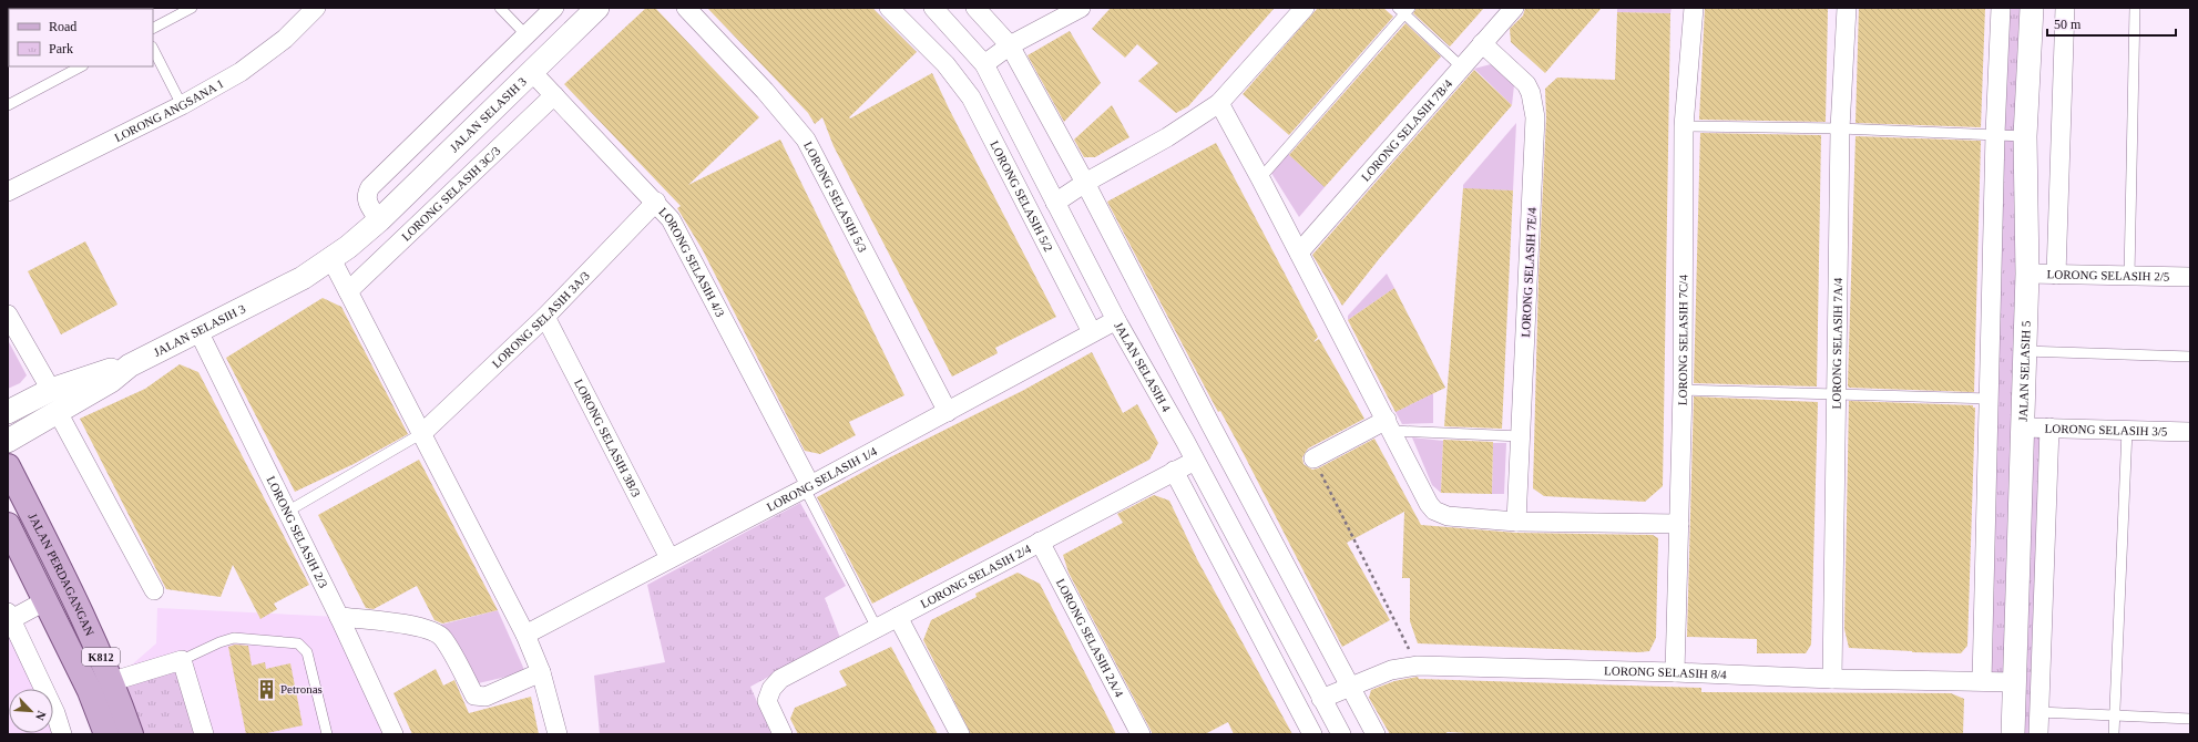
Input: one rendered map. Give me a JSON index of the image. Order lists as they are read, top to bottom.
{
  "streets": {
    "main road": ["JALAN PERDAGANGAN", "K812"],
    "street": [
      "LORONG ANGSANA 1",
      "JALAN SELASIH 3",
      "LORONG SELASIH 7B/4",
      "LORONG SELASIH 3C/3",
      "LORONG SELASIH 5/2",
      "LORONG SELASIH 5/3",
      "LORONG SELASIH 4/3",
      "LORONG SELASIH 7E/4",
      "LORONG SELASIH 2/5",
      "LORONG SELASIH 3A/3",
      "LORONG SELASIH 7C/4",
      "LORONG SELASIH 7A/4",
      "JALAN SELASIH 4",
      "JALAN SELASIH 5",
      "LORONG SELASIH 3/5",
      "LORONG SELASIH 3B/3",
      "LORONG SELASIH 1/4",
      "LORONG SELASIH 2/3",
      "LORONG SELASIH 2/4",
      "LORONG SELASIH 2A/4",
      "LORONG SELASIH 8/4"
    ]
  },
  "crossings": [
    ["JALAN SELASIH 3", "LORONG SELASIH 4/3"],
    ["JALAN SELASIH 3", "LORONG SELASIH 2/3"],
    ["LORONG SELASIH 7B/4", "LORONG SELASIH 7E/4"],
    ["LORONG SELASIH 3C/3", "LORONG SELASIH 4/3"],
    ["LORONG SELASIH 5/2", "LORONG SELASIH 1/4"],
    ["LORONG SELASIH 5/3", "LORONG SELASIH 1/4"],
    ["LORONG SELASIH 4/3", "LORONG SELASIH 3A/3"],
    ["LORONG SELASIH 4/3", "LORONG SELASIH 1/4"],
    ["LORONG SELASIH 2/5", "JALAN SELASIH 5"],
    ["LORONG SELASIH 3A/3", "LORONG SELASIH 3B/3"],
    ["LORONG SELASIH 7C/4", "LORONG SELASIH 8/4"],
    ["LORONG SELASIH 7A/4", "LORONG SELASIH 8/4"],
    ["JALAN SELASIH 4", "LORONG SELASIH 1/4"],
    ["JALAN SELASIH 4", "LORONG SELASIH 2/4"],
    ["JALAN SELASIH 4", "LORONG SELASIH 8/4"],
    ["JALAN SELASIH 5", "LORONG SELASIH 3/5"],
    ["JALAN SELASIH 5", "LORONG SELASIH 8/4"],
    ["LORONG SELASIH 3B/3", "LORONG SELASIH 1/4"],
    ["LORONG SELASIH 2/4", "LORONG SELASIH 2A/4"]
  ],
  "places": {
    "building": ["Petronas"]
  },
  "legend": ["Road", "Park"],
  "scale_bar": "50 m",
  "north": "bottom right"
}
